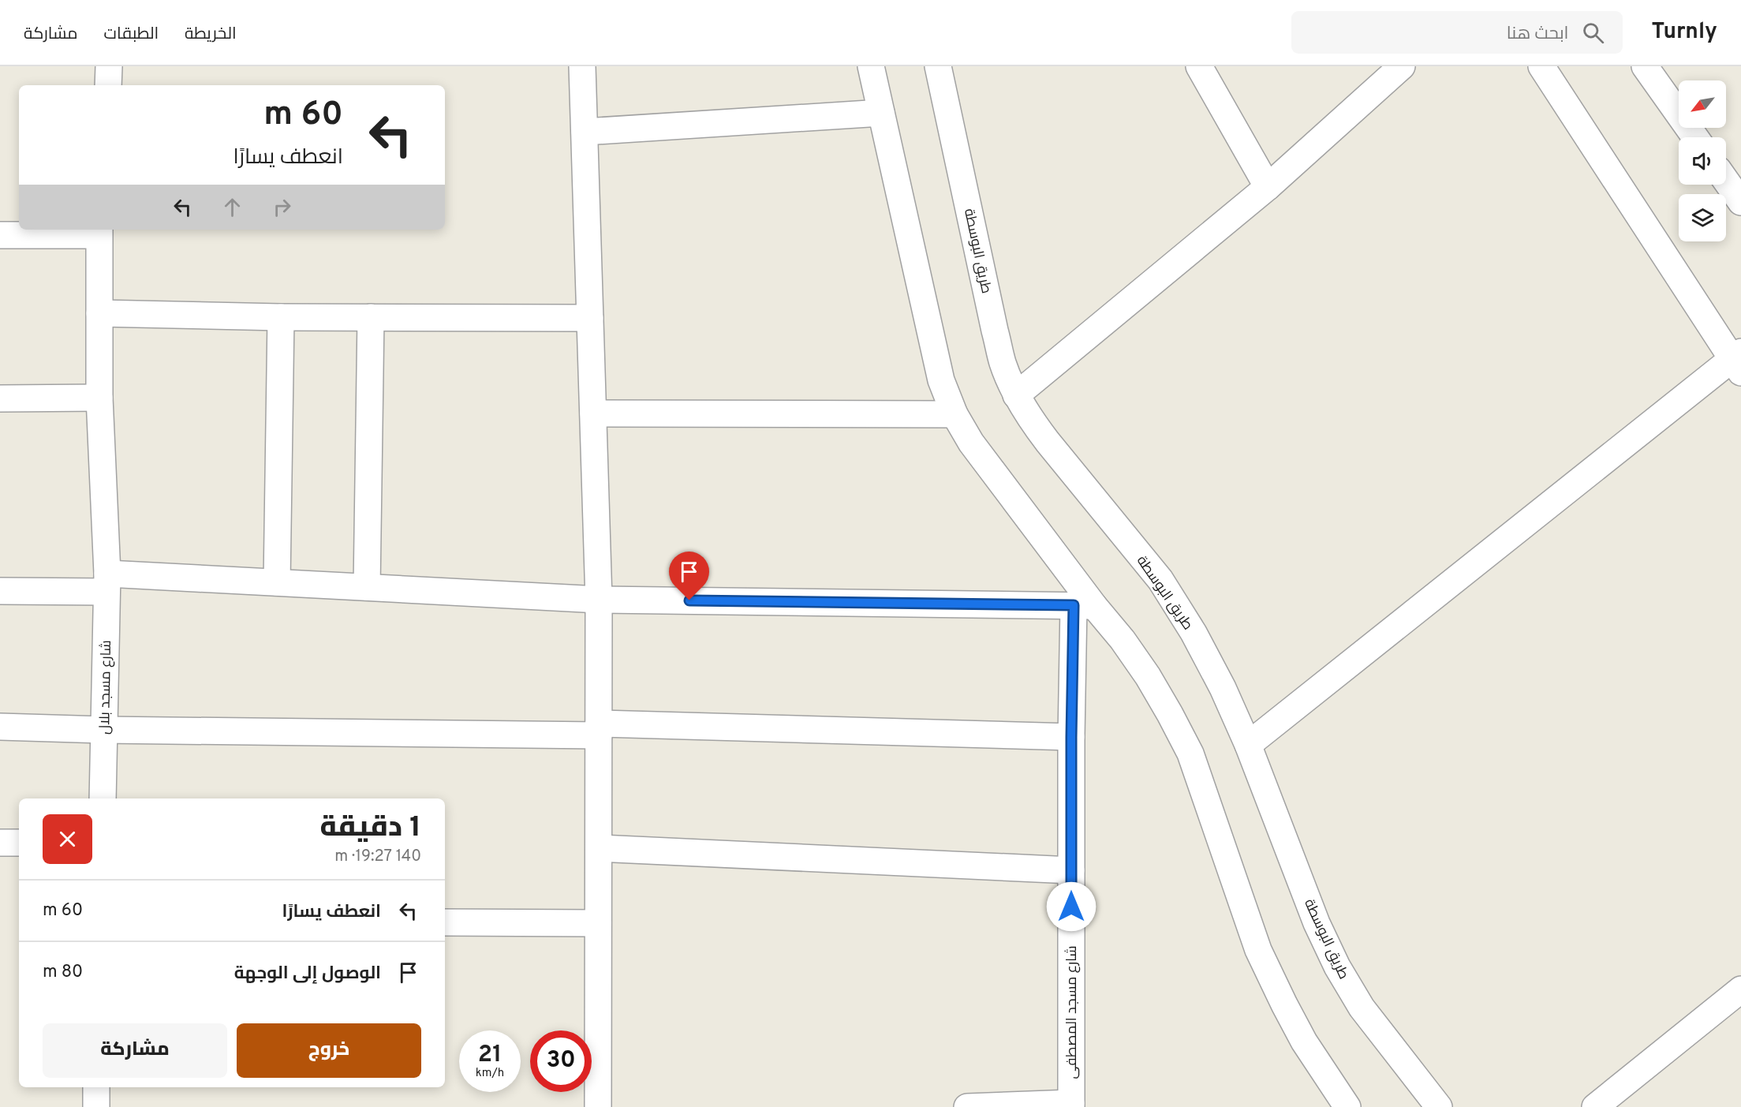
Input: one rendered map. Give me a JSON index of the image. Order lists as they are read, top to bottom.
{
  "streets": {
    "street": ["طريق البوسطة", "شارع مسجد بلال", "شارع مسجد المصطفى"]
  },
  "north": "bottom left",
  "page": {
    "header": "Turnly",
    "search": "ابحث هنا",
    "nav": ["الخريطة", "الطبقات", "مشاركة"],
    "turn": ["60 m", "انعطف يسارًا"],
    "heading": ["1 دقيقة", "140 m · 19:27"],
    "list": [
      {
        "name": "انعطف يسارًا",
        "value": "60 m"
      },
      {
        "name": "الوصول إلى الوجهة",
        "value": "80 m"
      }
    ],
    "buttons": ["خروج", "مشاركة"],
    "speed": "21 km/h",
    "limit": "30"
  }
}
